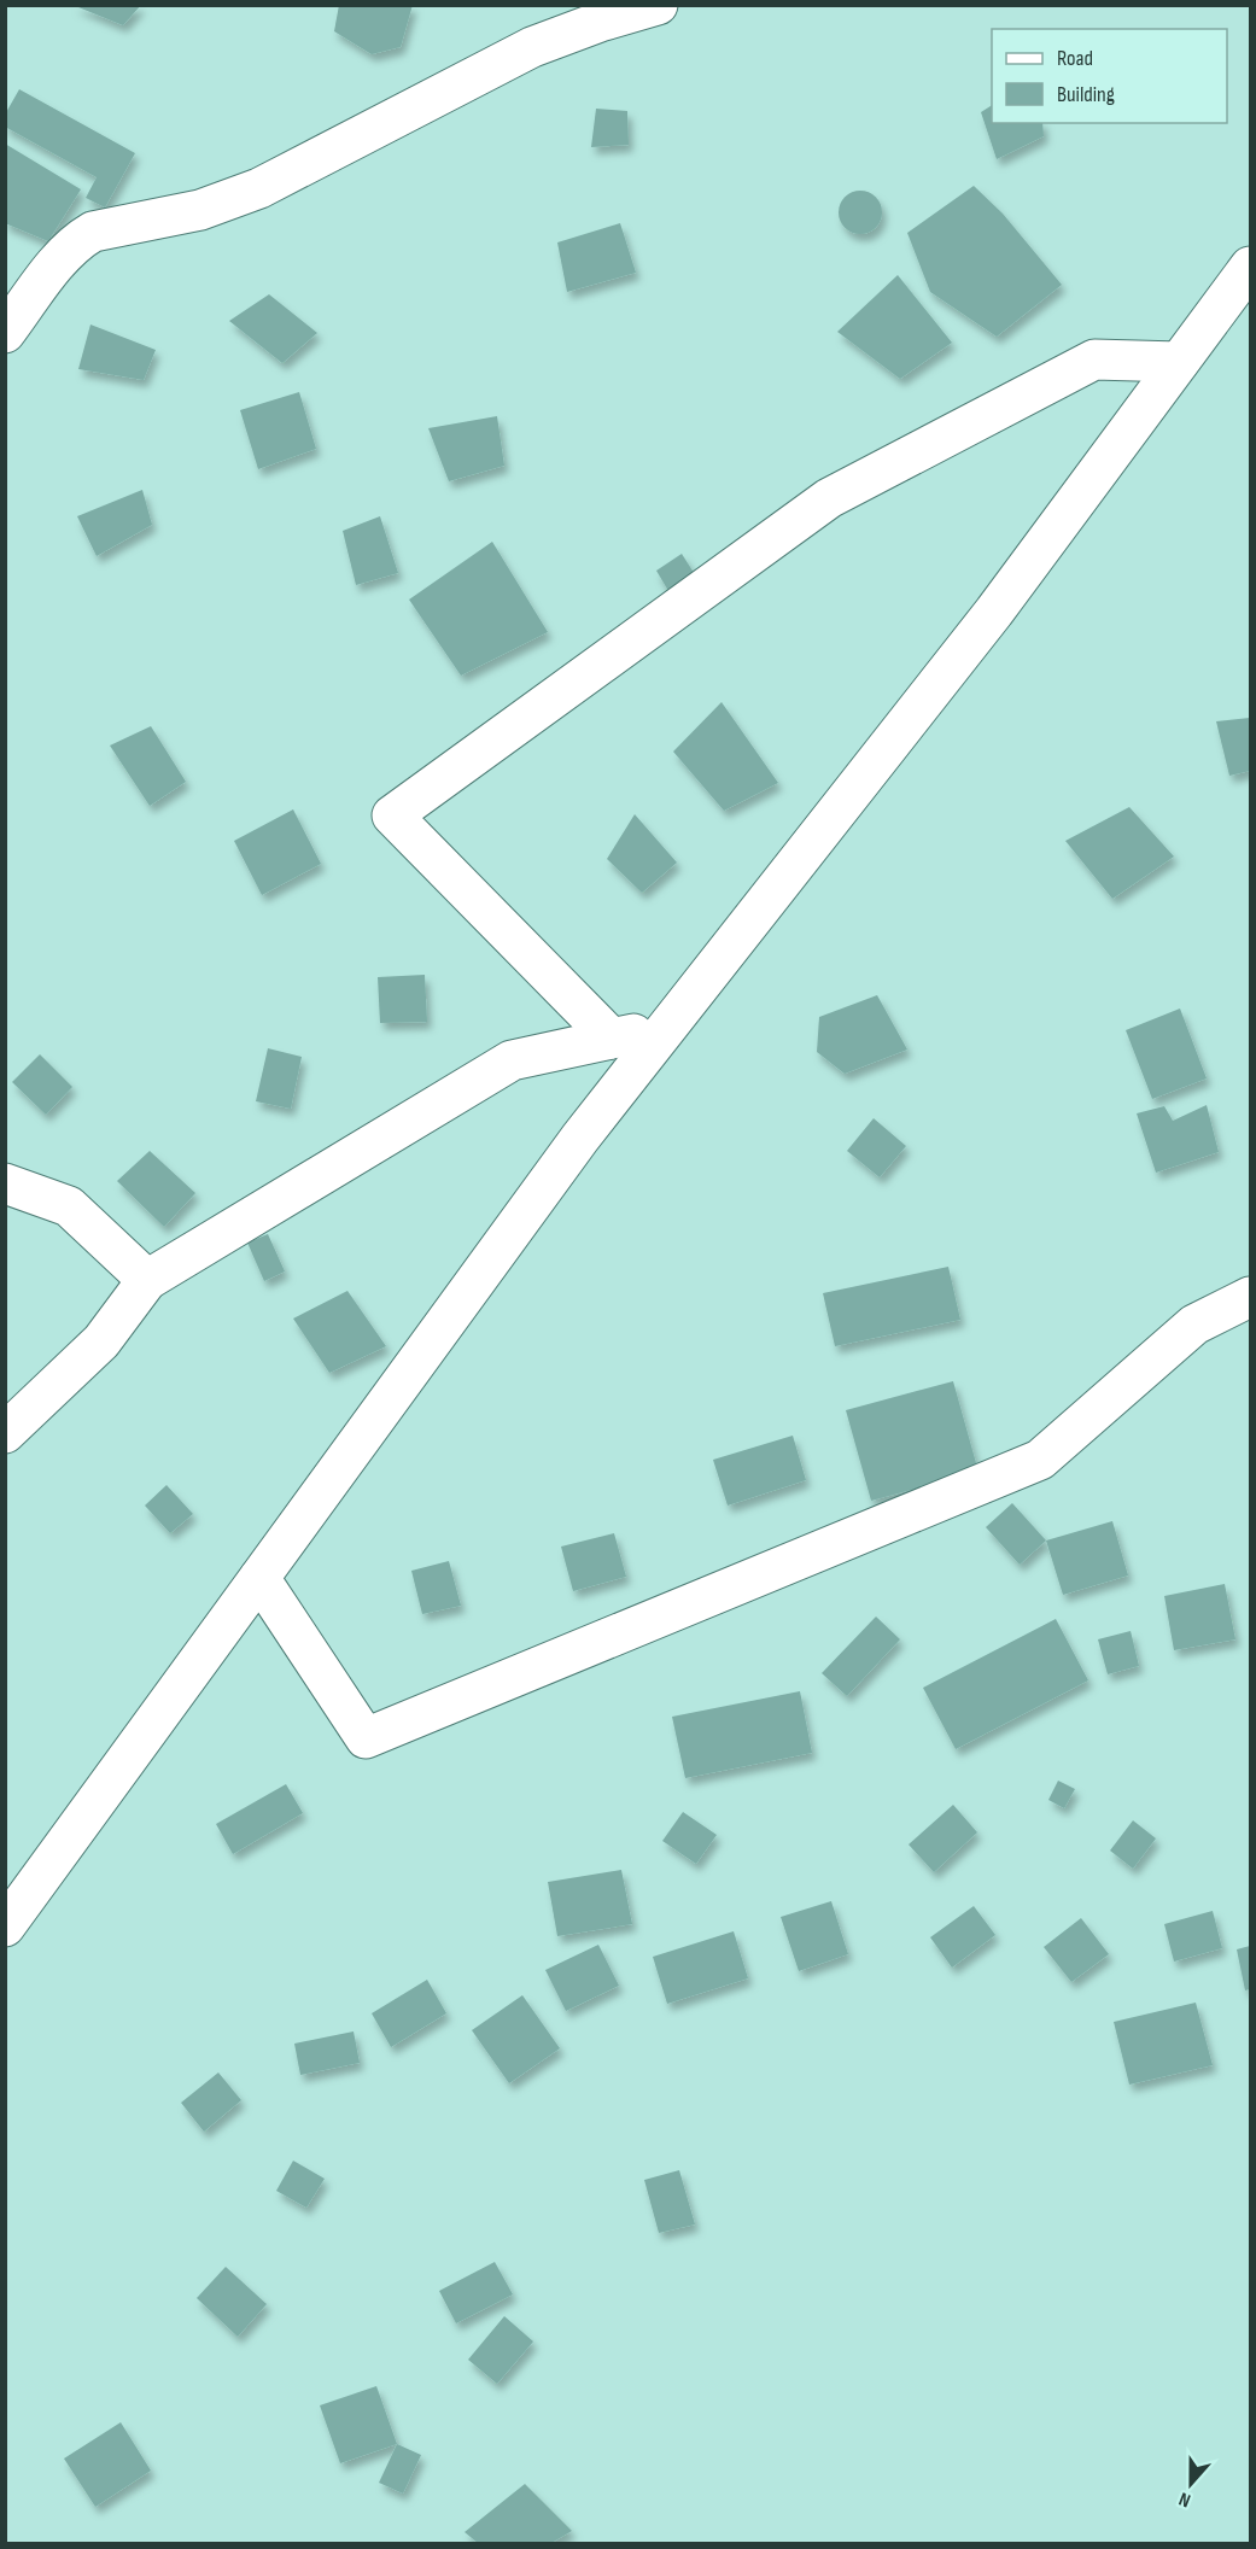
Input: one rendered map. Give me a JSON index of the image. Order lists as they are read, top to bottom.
{
  "legend": ["Road", "Building"],
  "north": "bottom"
}
